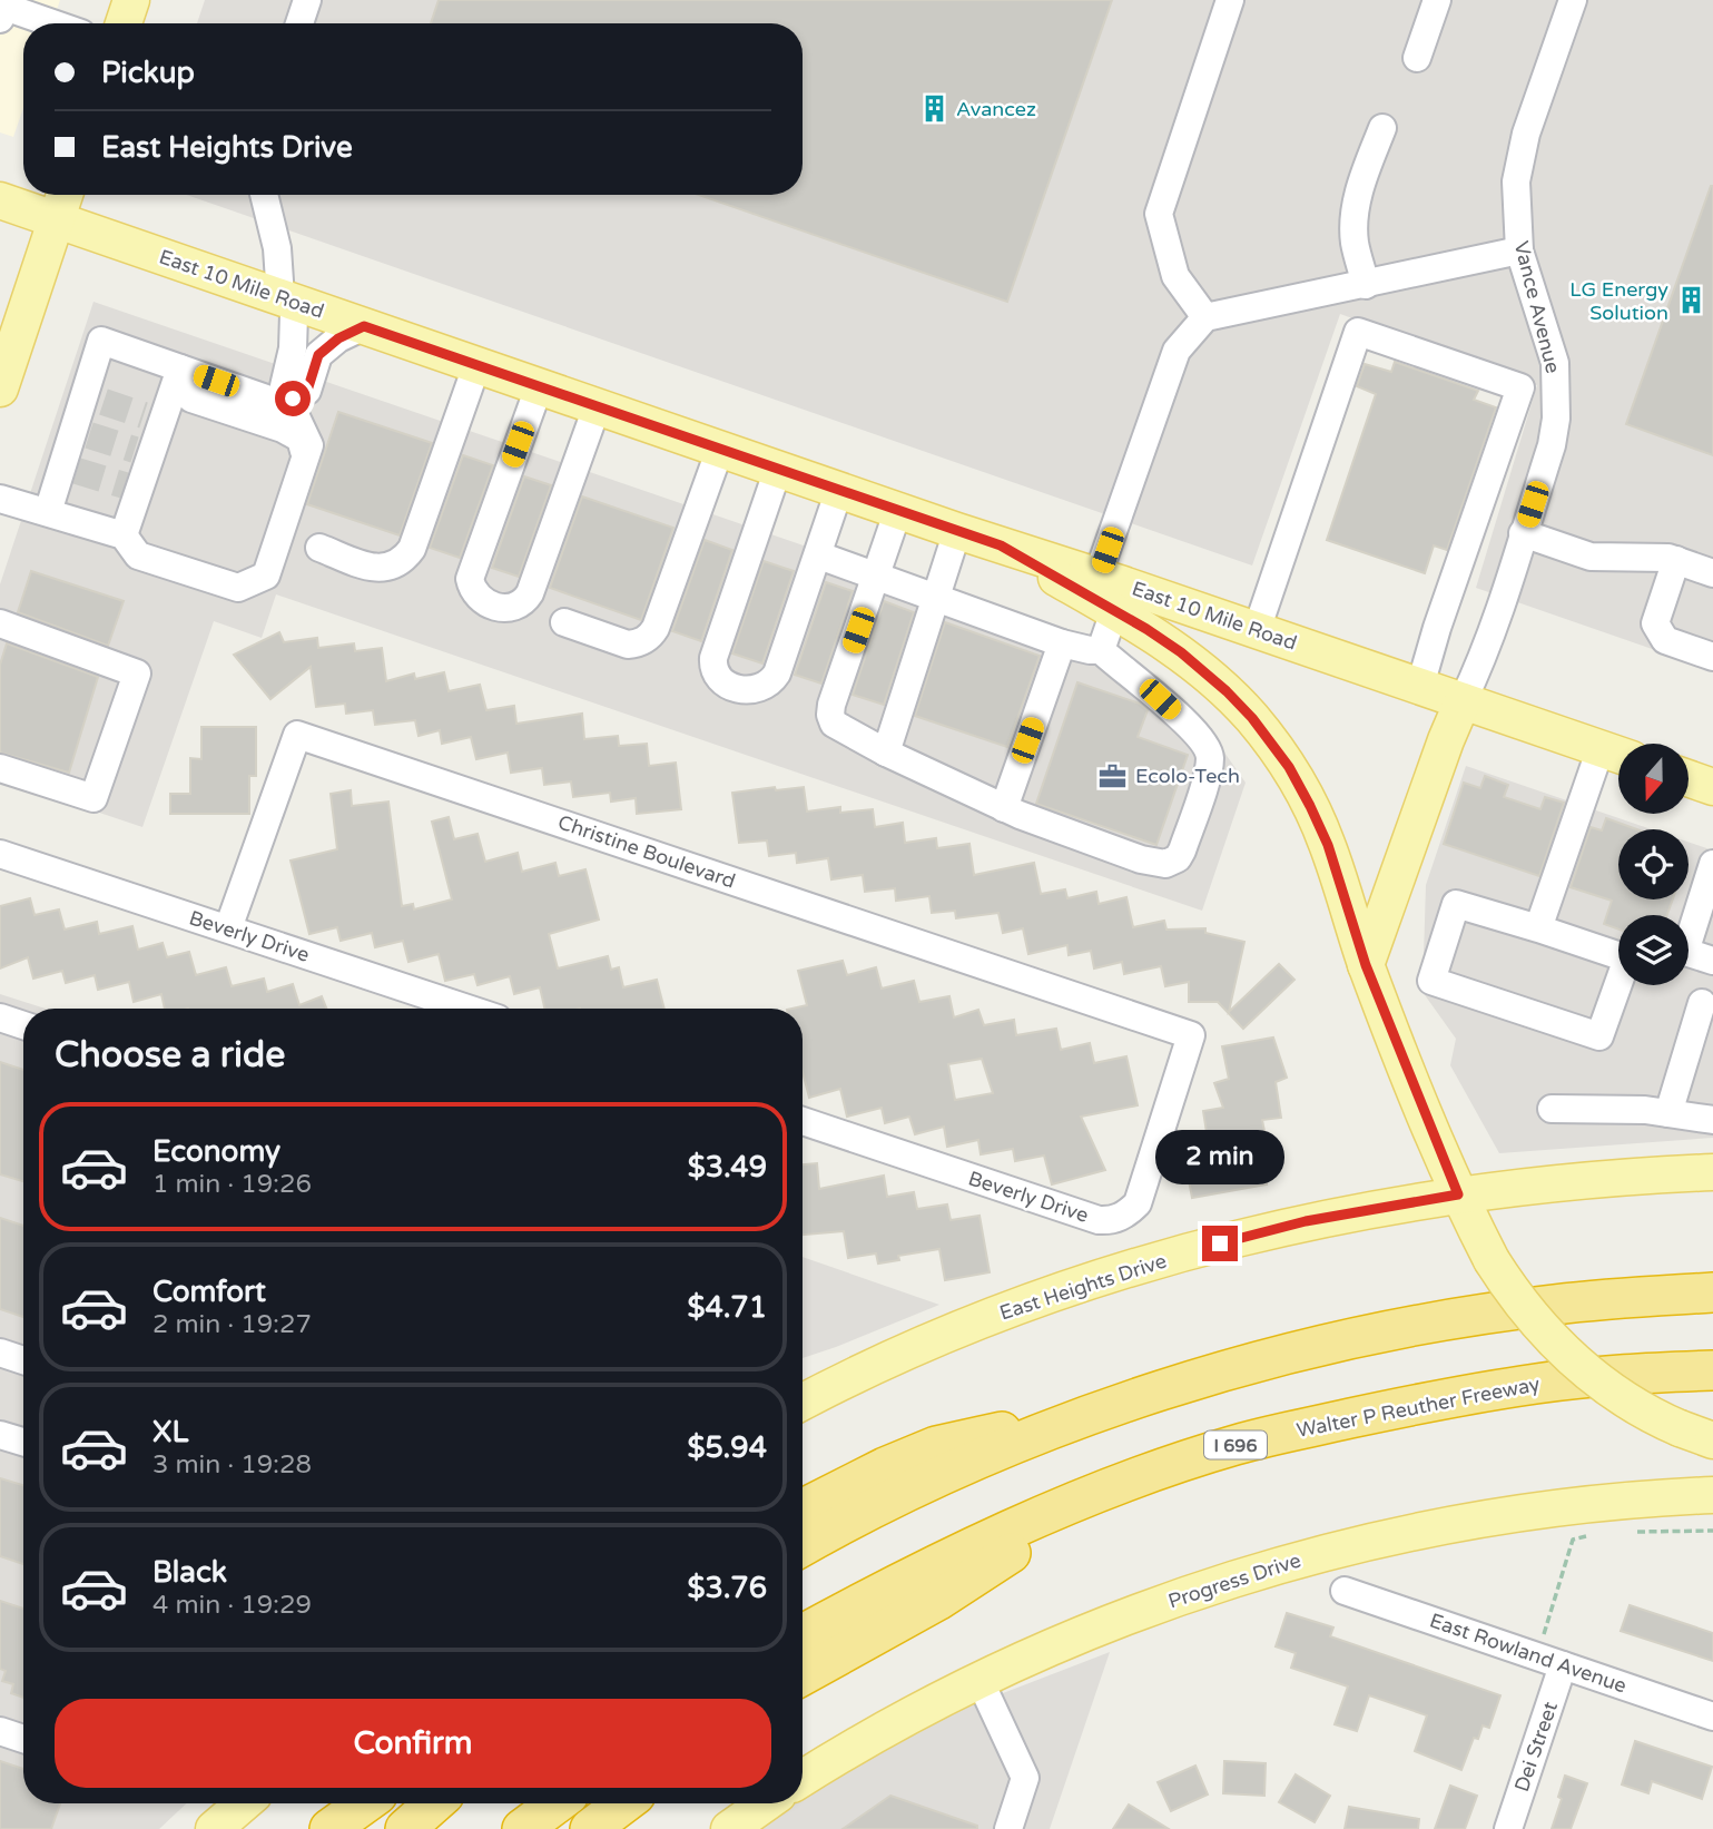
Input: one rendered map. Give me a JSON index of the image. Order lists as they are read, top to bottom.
{
  "streets": {
    "highway": ["Walter P Reuther Freeway", "I 696"],
    "main road": ["East 10 Mile Road", "East Heights Drive", "Progress Drive"],
    "street": [
      "Vance Avenue",
      "Christine Boulevard",
      "Beverly Drive",
      "East Rowland Avenue",
      "Dei Street"
    ]
  },
  "crossings": [
    ["East 10 Mile Road", "Vance Avenue"],
    ["Christine Boulevard", "Beverly Drive"],
    ["East Rowland Avenue", "Dei Street"]
  ],
  "places": {
    "building": ["Avancez", "LG Energy Solution"],
    "office": ["Ecolo-Tech"]
  },
  "north": "bottom",
  "page": {
    "banner": ["Pickup", "East Heights Drive"],
    "heading": "Choose a ride",
    "list": [
      {
        "name": "Economy",
        "note": "1 min · 19:26",
        "value": "$3.49"
      },
      {
        "name": "Comfort",
        "note": "2 min · 19:27",
        "value": "$4.71"
      },
      {
        "name": "XL",
        "note": "3 min · 19:28",
        "value": "$5.94"
      },
      {
        "name": "Black",
        "note": "4 min · 19:29",
        "value": "$3.76"
      }
    ],
    "bubble": "2 min",
    "buttons": "Confirm"
  }
}
